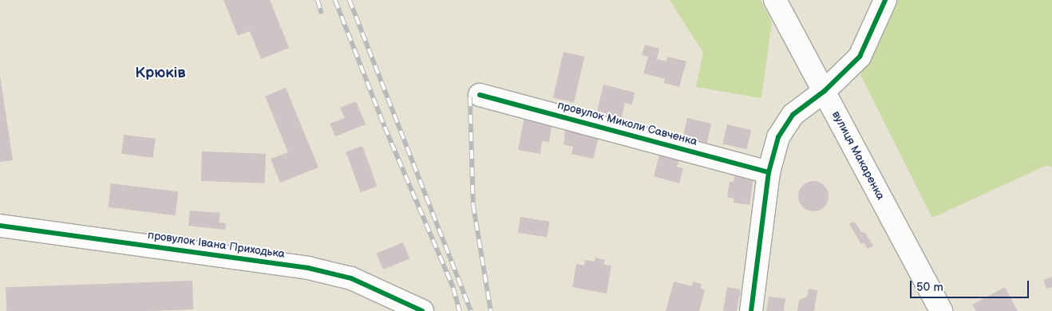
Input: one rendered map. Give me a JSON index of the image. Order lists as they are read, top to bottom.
{
  "streets": {
    "street": ["провулок Миколи Савченка", "вулиця Макаренка", "провулок Івана Приходька"]
  },
  "districts": ["Крюків"],
  "scale_bar": "50 m"
}
